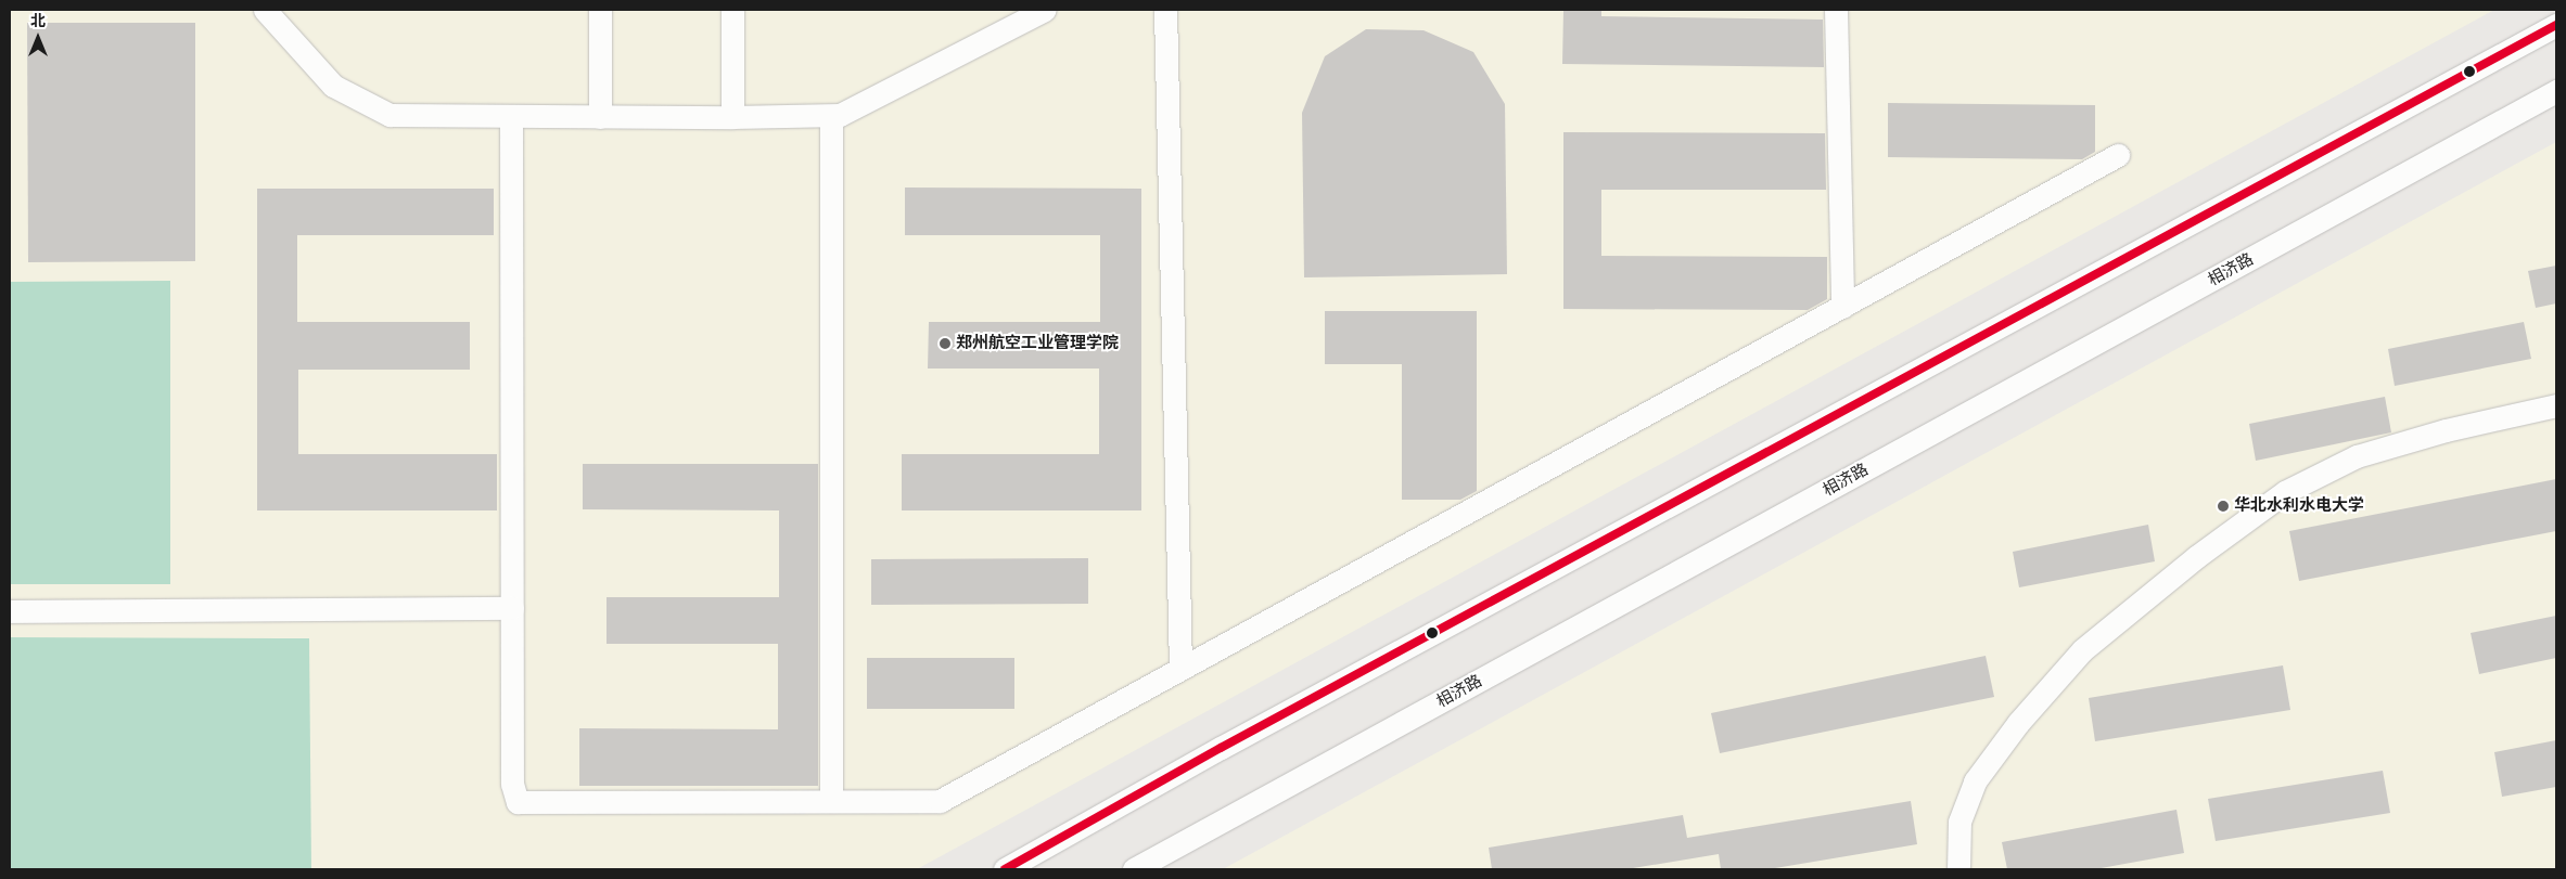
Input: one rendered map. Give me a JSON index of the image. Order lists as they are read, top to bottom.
{
  "streets": {
    "street": ["相济路"]
  },
  "places": ["郑州航空工业管理学院", "华北水利水电大学"],
  "north": "top"
}
